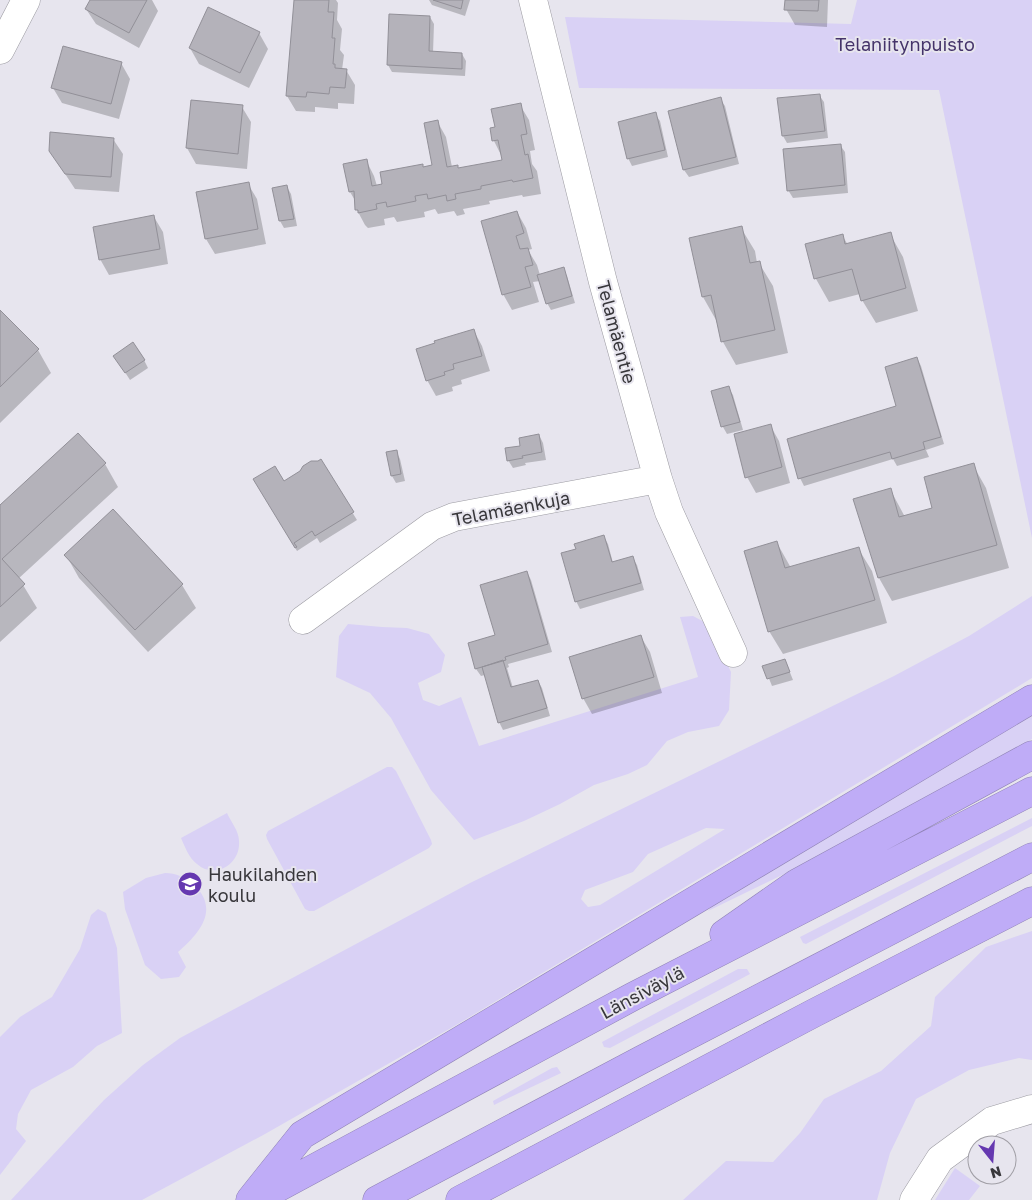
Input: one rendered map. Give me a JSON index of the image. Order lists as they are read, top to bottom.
{
  "streets": {
    "highway": ["Länsiväylä"],
    "street": ["Telamäentie", "Telamäenkuja"]
  },
  "crossings": [
    ["Telamäentie", "Telamäenkuja"]
  ],
  "parks": ["Telaniitynpuisto"],
  "places": {
    "school or university": ["Haukilahden koulu"]
  },
  "north": "bottom"
}
